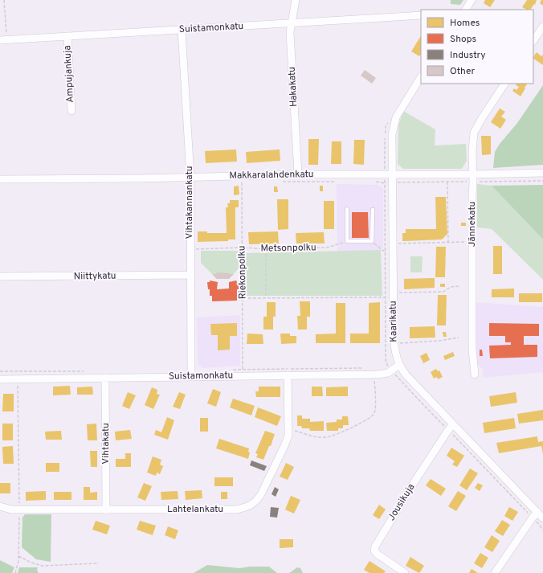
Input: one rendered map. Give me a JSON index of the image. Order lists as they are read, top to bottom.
{
  "streets": {
    "street": [
      "Suistamonkatu",
      "Ampujankuja",
      "Hakakatu",
      "Makkaralahdenkatu",
      "Vihtakannankatu",
      "Jännekatu",
      "Niittykatu",
      "Kaarikatu",
      "Vihtakatu",
      "Jousikuja",
      "Lahtelankatu"
    ],
    "path": ["Metsonpolku", "Riekonpolku"]
  },
  "crossings": [
    ["Suistamonkatu", "Ampujankuja"],
    ["Suistamonkatu", "Hakakatu"],
    ["Suistamonkatu", "Vihtakannankatu"],
    ["Suistamonkatu", "Kaarikatu"],
    ["Suistamonkatu", "Vihtakatu"],
    ["Suistamonkatu", "Lahtelankatu"],
    ["Hakakatu", "Makkaralahdenkatu"],
    ["Makkaralahdenkatu", "Vihtakannankatu"],
    ["Makkaralahdenkatu", "Jännekatu"],
    ["Makkaralahdenkatu", "Riekonpolku"],
    ["Makkaralahdenkatu", "Kaarikatu"],
    ["Vihtakannankatu", "Metsonpolku"],
    ["Vihtakannankatu", "Niittykatu"],
    ["Metsonpolku", "Riekonpolku"],
    ["Kaarikatu", "Jousikuja"],
    ["Vihtakatu", "Lahtelankatu"]
  ],
  "legend": [
    "Homes",
    "Shops",
    "Industry",
    "Other"
  ]
}
